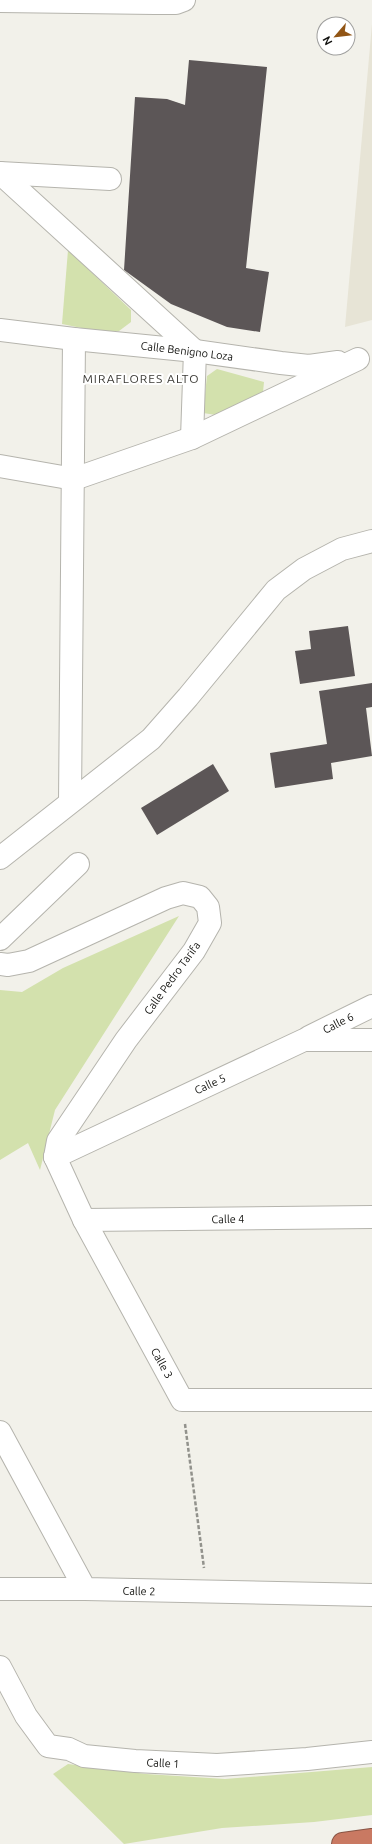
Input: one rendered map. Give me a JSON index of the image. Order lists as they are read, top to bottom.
{
  "streets": {
    "street": [
      "Calle Benigno Loza",
      "Calle Pedro Tarifa",
      "Calle 6",
      "Calle 5",
      "Calle 4",
      "Calle 3",
      "Calle 2",
      "Calle 1"
    ]
  },
  "crossings": [
    ["Calle Pedro Tarifa", "Calle 5"],
    ["Calle Pedro Tarifa", "Calle 3"],
    ["Calle 6", "Calle 5"],
    ["Calle 5", "Calle 3"],
    ["Calle 4", "Calle 3"]
  ],
  "districts": ["MIRAFLORES ALTO"],
  "north": "bottom left"
}
